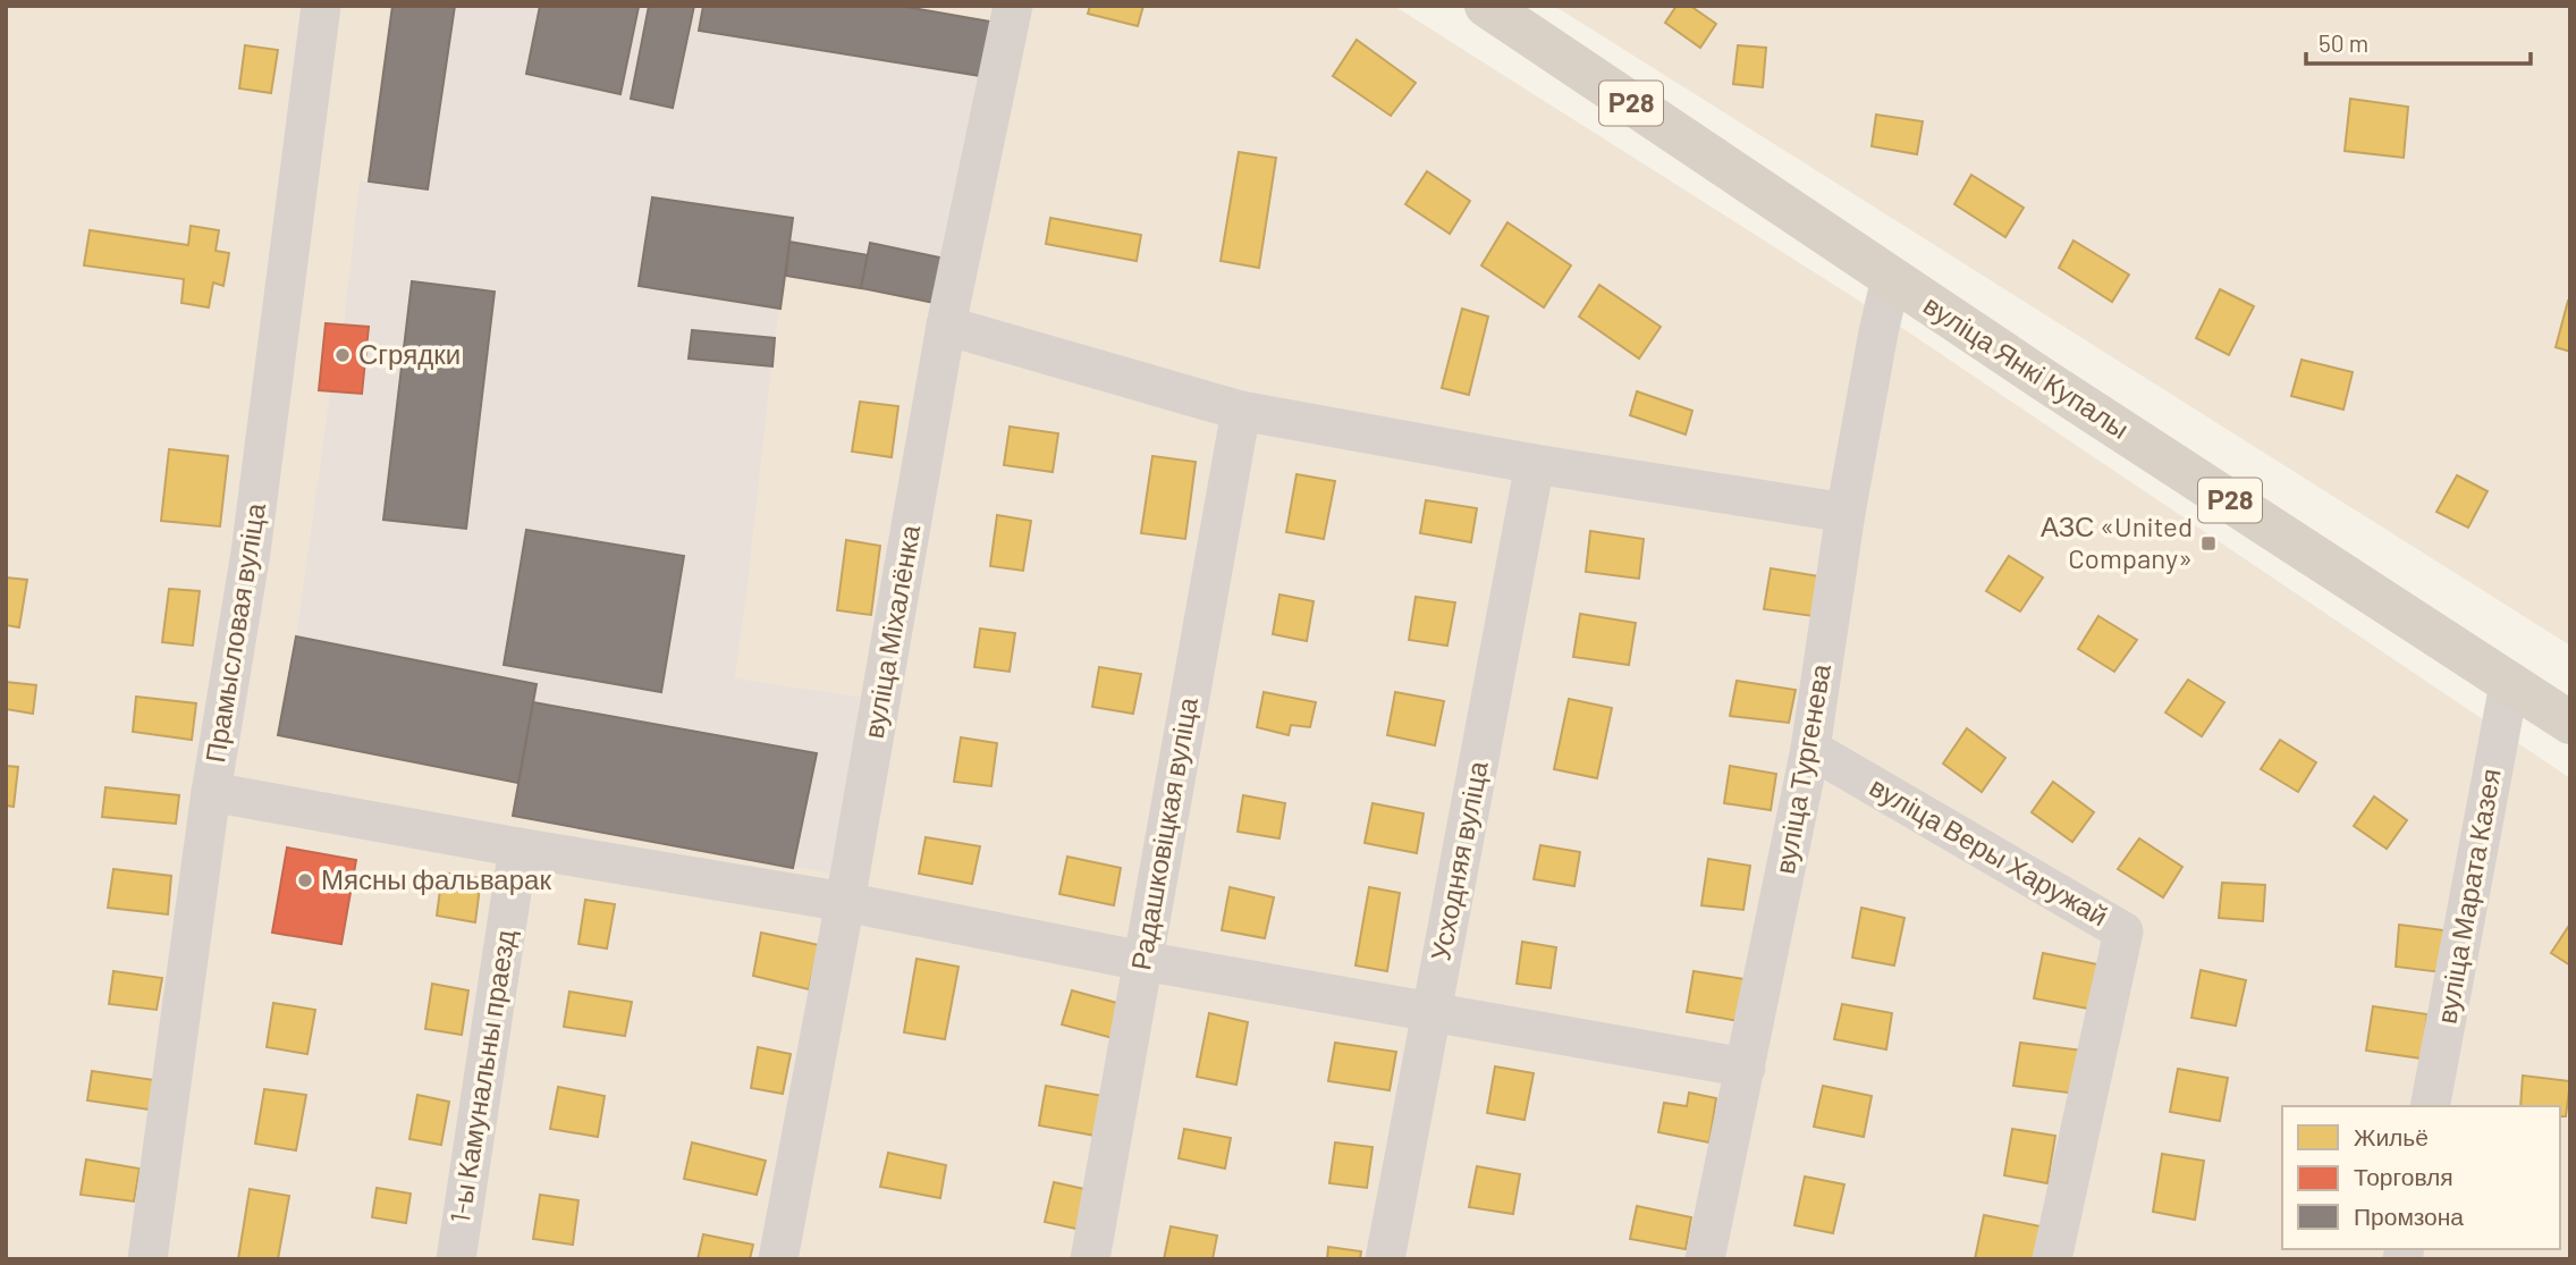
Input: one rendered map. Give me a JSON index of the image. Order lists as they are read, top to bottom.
{
  "streets": {
    "main road": ["Р28", "вуліца Янкі Купалы"],
    "street": [
      "вуліца Міхалёнка",
      "Прамысловая вуліца",
      "вуліца Тургенева",
      "Радашковіцкая вуліца",
      "вуліца Веры Харужай",
      "Усходняя вуліца",
      "вуліца Марата Казея",
      "1-ы Камунальны праезд"
    ]
  },
  "crossings": [
    ["вуліца Янкі Купалы", "вуліца Тургенева"],
    ["вуліца Янкі Купалы", "вуліца Марата Казея"],
    ["вуліца Тургенева", "вуліца Веры Харужай"]
  ],
  "places": {
    "other": ["Сгрядки", "Мясны фальварак"],
    "transit": ["АЗС «United Company»"]
  },
  "legend": ["Жильё", "Торговля", "Промзона"],
  "scale_bar": "50 m"
}
